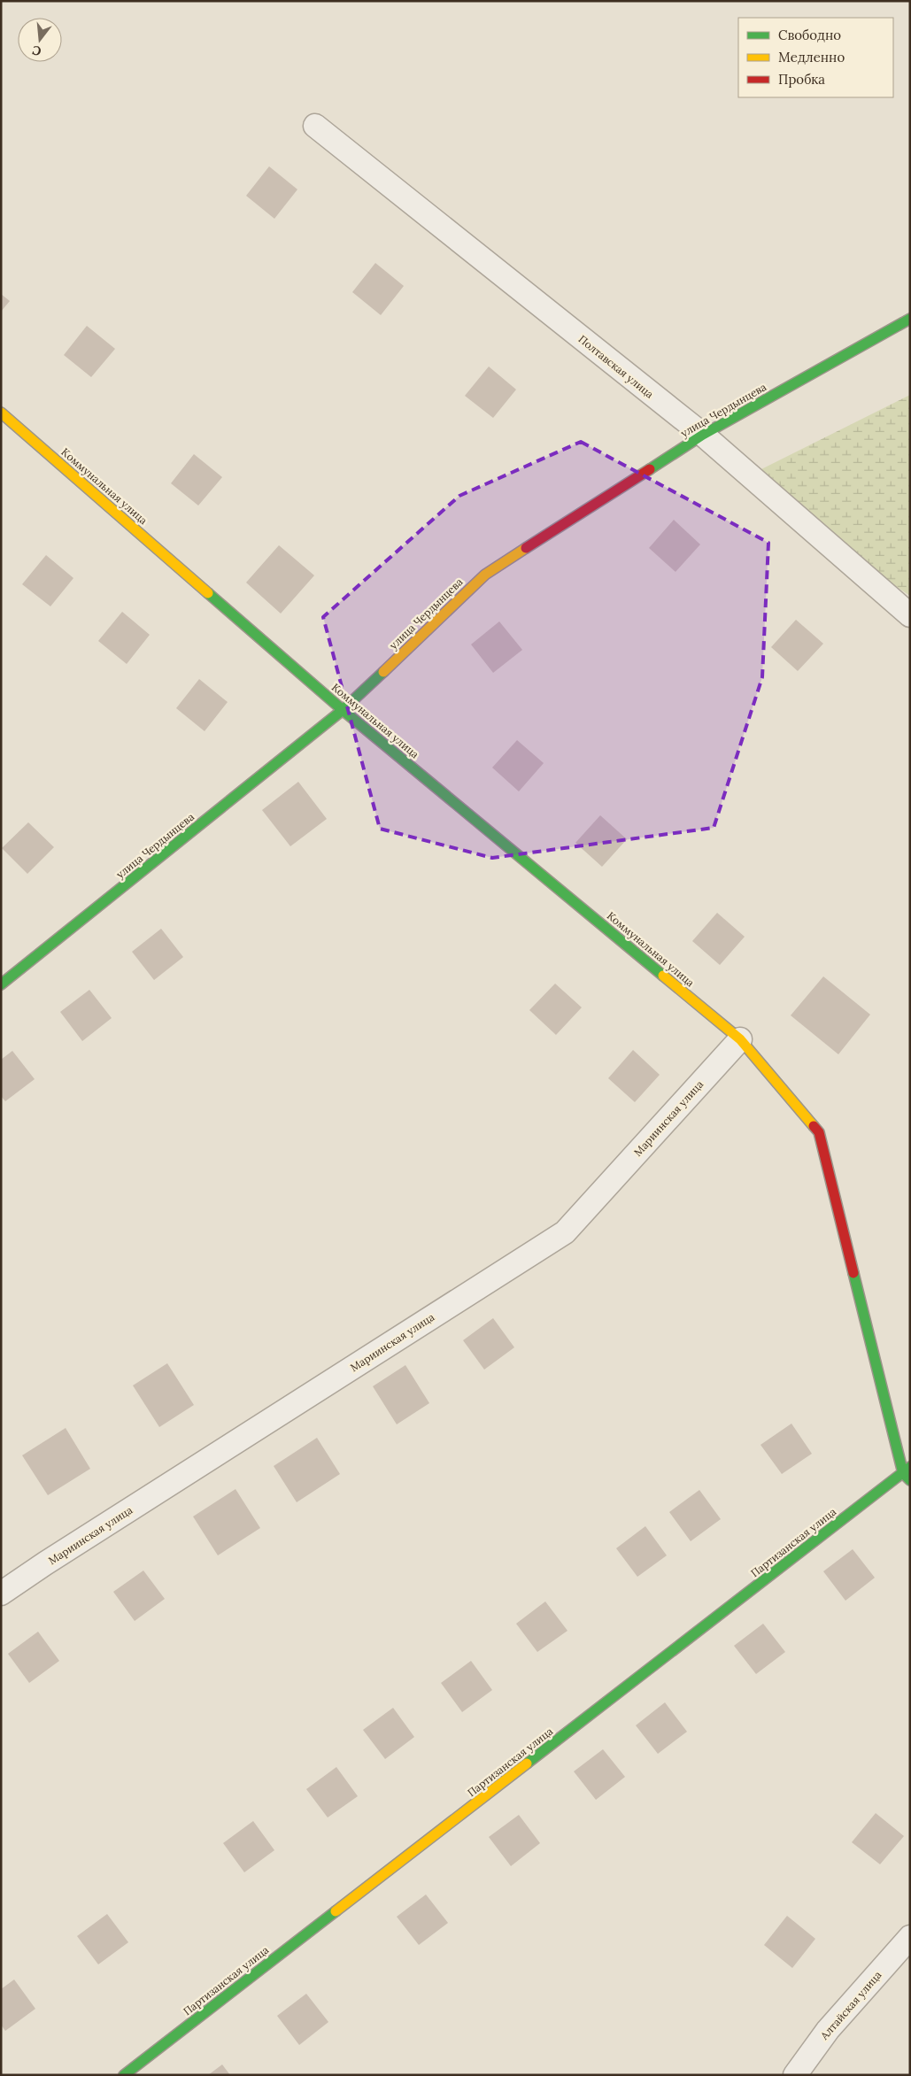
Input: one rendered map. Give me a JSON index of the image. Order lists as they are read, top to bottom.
{
  "streets": {
    "street": [
      "Полтавская улица",
      "улица Чердынцева",
      "Коммунальная улица",
      "Мариинская улица",
      "Партизанская улица",
      "Алтайская улица"
    ]
  },
  "crossings": [
    ["Полтавская улица", "улица Чердынцева"],
    ["улица Чердынцева", "Коммунальная улица"],
    ["Коммунальная улица", "Мариинская улица"],
    ["Коммунальная улица", "Партизанская улица"]
  ],
  "legend": ["Свободно", "Медленно", "Пробка"],
  "north": "bottom"
}
